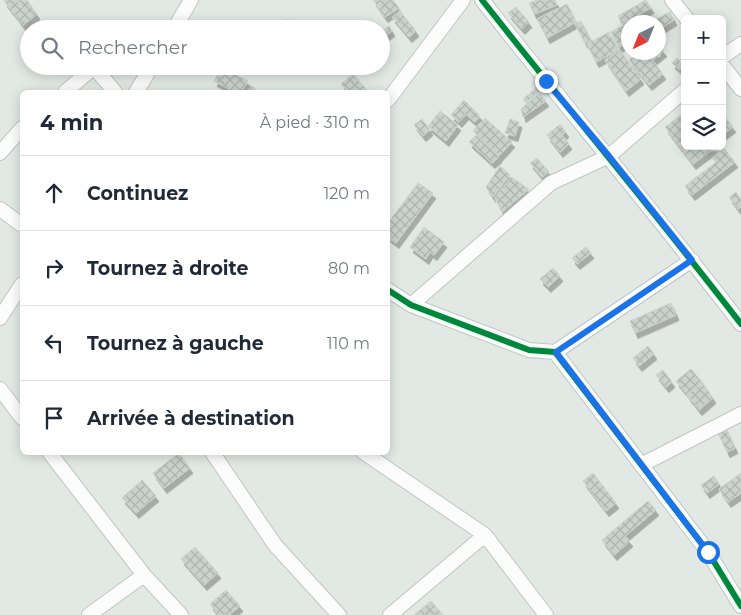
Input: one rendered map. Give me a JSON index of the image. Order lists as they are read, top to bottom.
{
  "north": "bottom left",
  "page": {
    "map_buttons": ["+", "−"],
    "search": "Rechercher",
    "heading": ["4 min", "À pied · 310 m"],
    "list": [
      ["Continuez", "120 m"],
      ["Tournez à droite", "80 m"],
      ["Tournez à gauche", "110 m"],
      "Arrivée à destination"
    ]
  }
}
